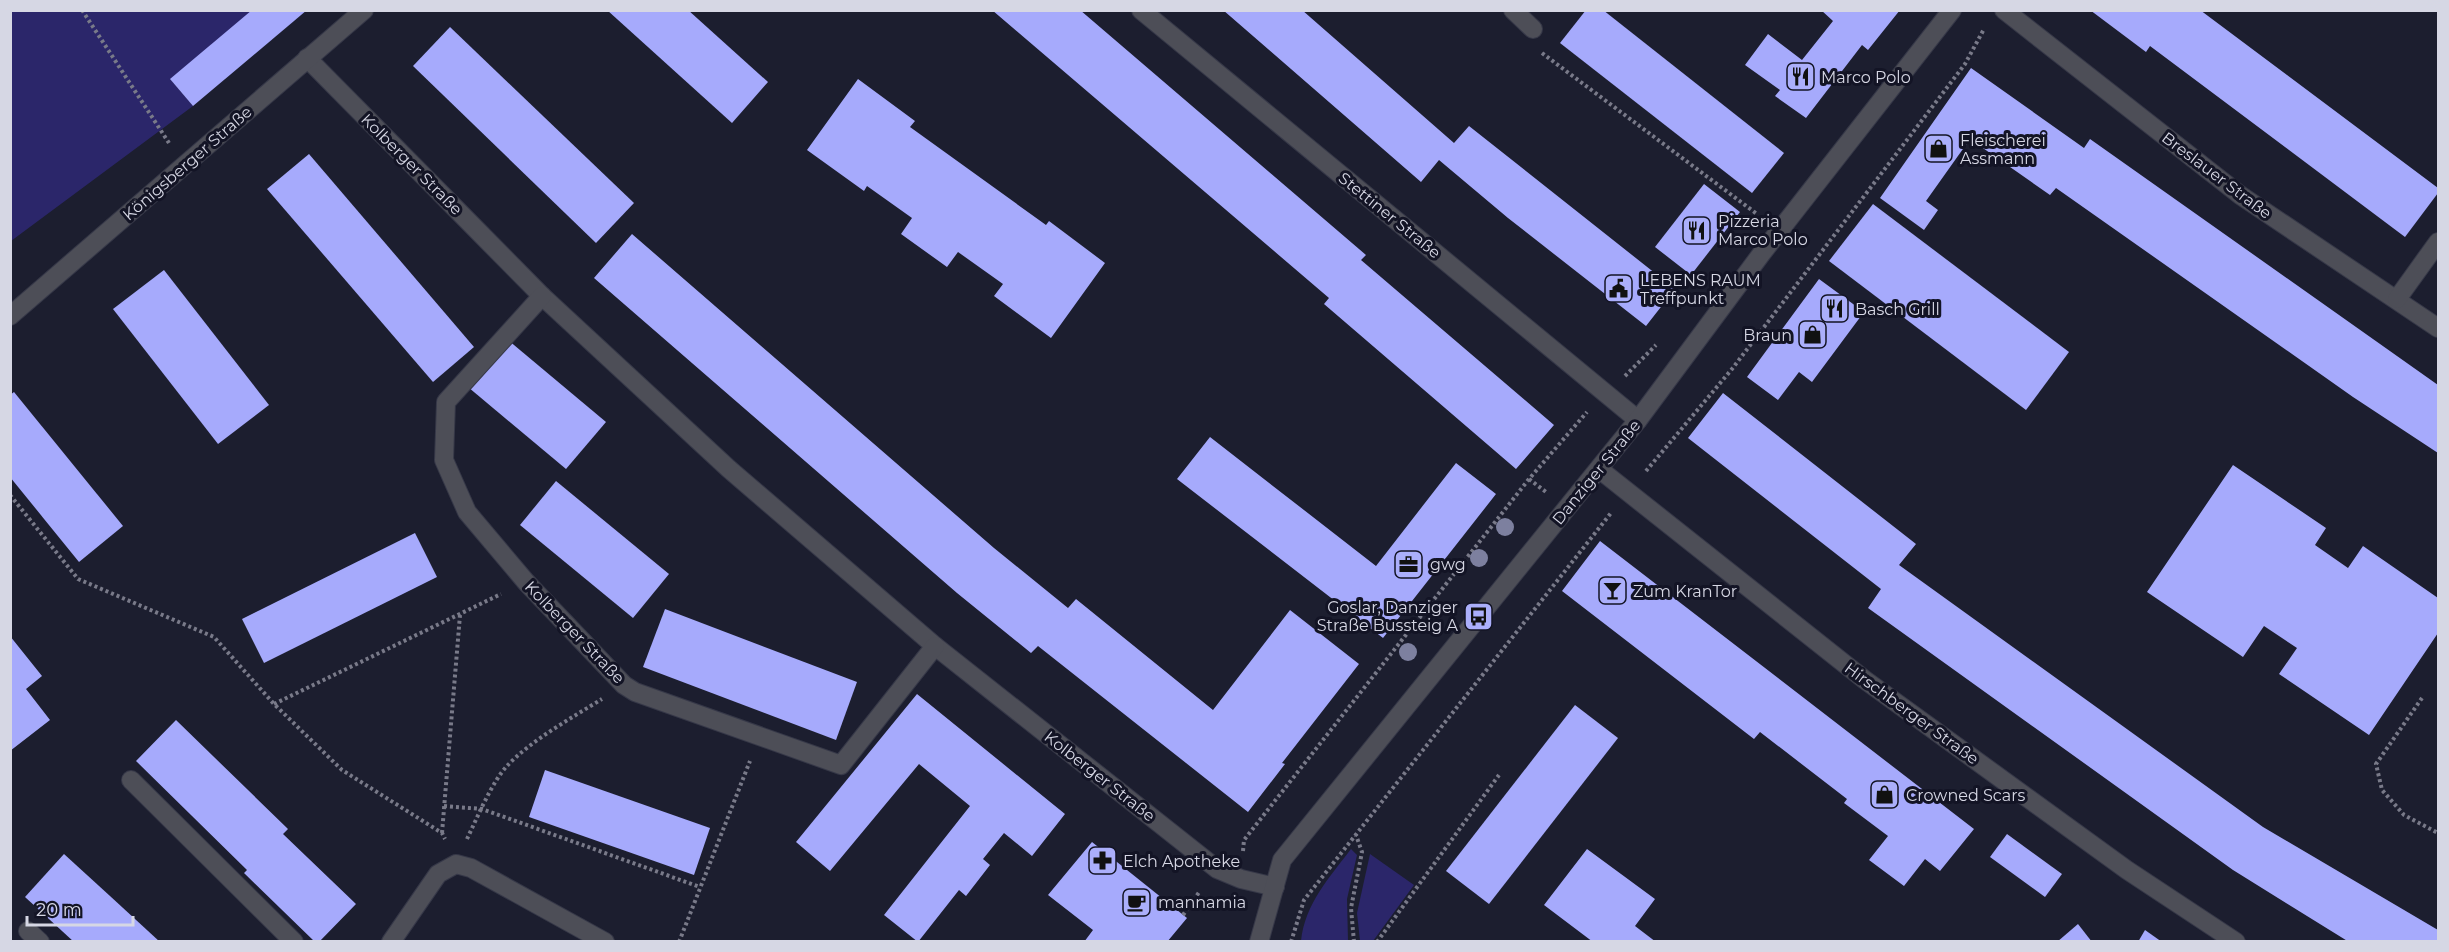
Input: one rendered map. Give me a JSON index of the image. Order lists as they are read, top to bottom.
{
  "streets": {
    "street": [
      "Königsberger Straße",
      "Kolberger Straße",
      "Breslauer Straße",
      "Stettiner Straße",
      "Danziger Straße",
      "Hirschberger Straße"
    ]
  },
  "crossings": [
    ["Königsberger Straße", "Kolberger Straße"],
    ["Kolberger Straße", "Danziger Straße"],
    ["Stettiner Straße", "Danziger Straße"],
    ["Danziger Straße", "Hirschberger Straße"]
  ],
  "places": {
    "restaurant": ["Marco Polo", "Pizzeria Marco Polo", "Basch Grill"],
    "shop": ["Fleischerei Assmann", "Braun", "Crowned Scars"],
    "public building": ["LEBENS RAUM Treffpunkt"],
    "office": ["gwg"],
    "bar": ["Zum KranTor"],
    "bus stop": ["Goslar, Danziger Straße Bussteig A"],
    "pharmacy": ["Elch Apotheke"],
    "cafe": ["mannamia"]
  },
  "scale_bar": "20 m"
}
